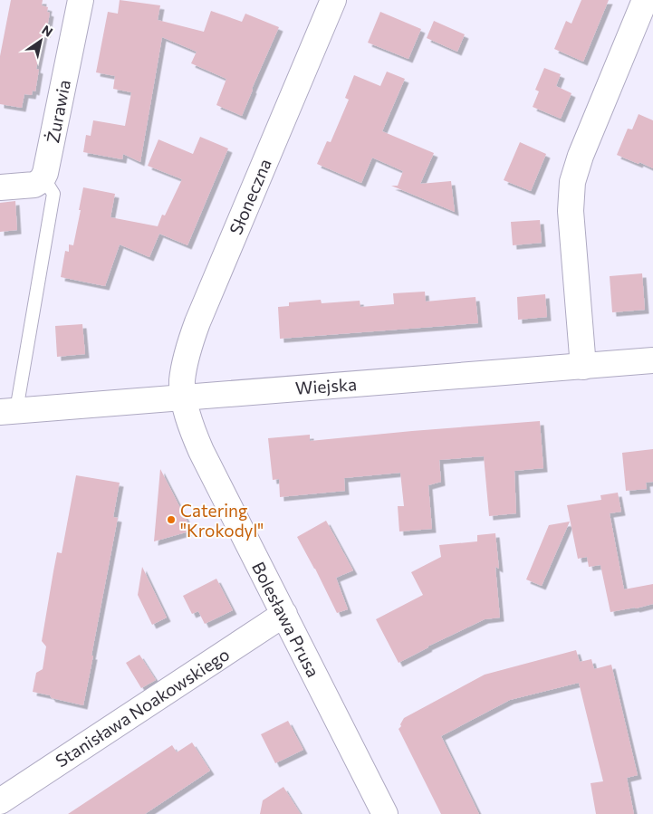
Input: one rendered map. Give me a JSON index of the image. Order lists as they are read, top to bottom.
{
  "streets": {
    "street": [
      "Żurawia",
      "Słoneczna",
      "Wiejska",
      "Bolesława Prusa",
      "Stanisława Noakowskiego"
    ]
  },
  "crossings": [
    ["Słoneczna", "Wiejska"],
    ["Słoneczna", "Bolesława Prusa"],
    ["Wiejska", "Bolesława Prusa"],
    ["Bolesława Prusa", "Stanisława Noakowskiego"]
  ],
  "places": ["Catering \"Krokodyl\""],
  "north": "top right"
}
